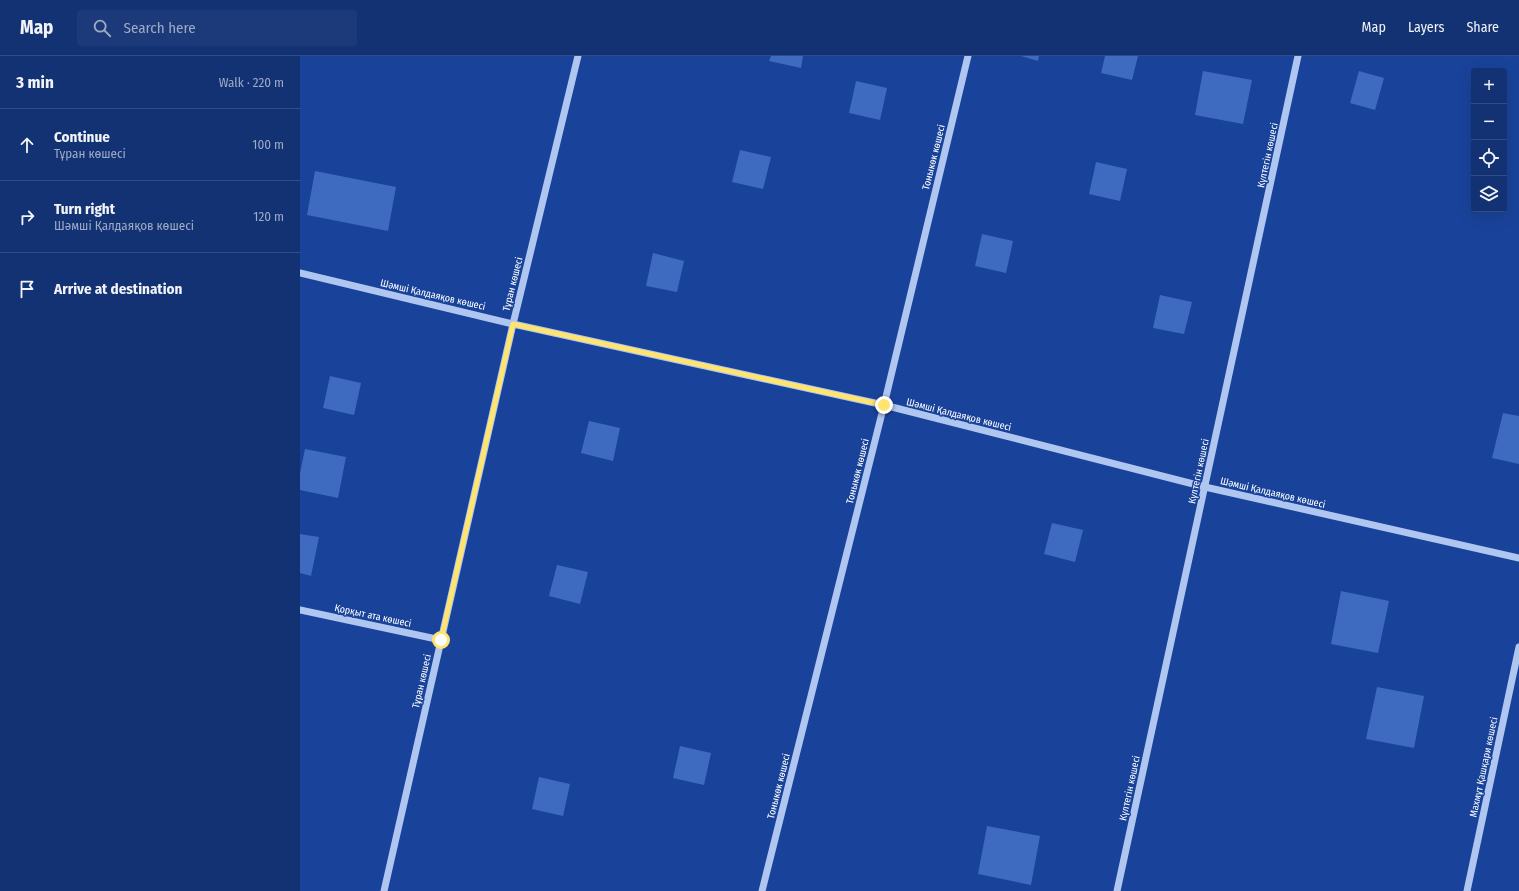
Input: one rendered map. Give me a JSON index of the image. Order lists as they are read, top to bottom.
{
  "streets": {
    "street": [
      "Күлтегін көшесі",
      "Тоныкөк көшесі",
      "Тұран көшесі",
      "Шәмші Қалдаяқов көшесі",
      "Қорқыт ата көшесі",
      "Махмұт Қашқари көшесі"
    ]
  },
  "crossings": [
    ["Күлтегін көшесі", "Шәмші Қалдаяқов көшесі"],
    ["Тоныкөк көшесі", "Шәмші Қалдаяқов көшесі"],
    ["Тұран көшесі", "Шәмші Қалдаяқов көшесі"],
    ["Тұран көшесі", "Қорқыт ата көшесі"]
  ],
  "page": {
    "header": "Map",
    "search": "Search here",
    "nav": ["Map", "Layers", "Share"],
    "heading": ["3 min", "Walk · 220 m"],
    "map_buttons": ["+", "−"],
    "list": [
      ["Continue", "Тұран көшесі", "100 m"],
      ["Turn right", "Шәмші Қалдаяқов көшесі", "120 m"],
      "Arrive at destination"
    ]
  }
}
